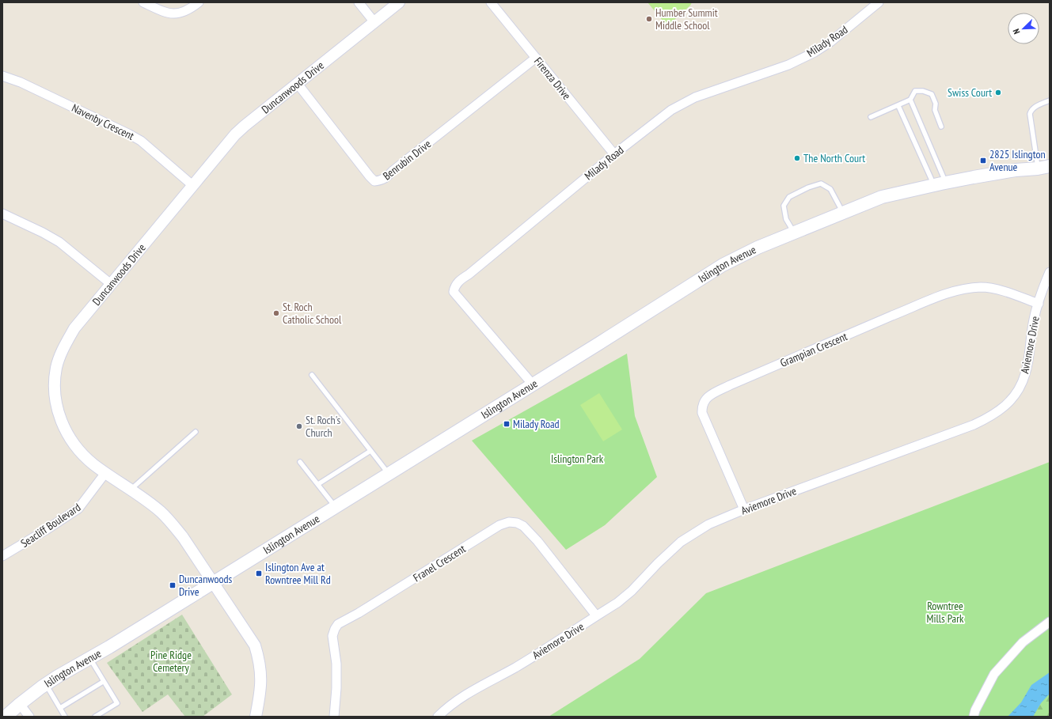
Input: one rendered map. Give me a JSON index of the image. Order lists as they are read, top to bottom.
{
  "streets": {
    "main road": ["Islington Avenue"],
    "street": [
      "Milady Road",
      "Firenza Drive",
      "Duncanwoods Drive",
      "Navenby Crescent",
      "Benrubin Drive",
      "Aviemore Drive",
      "Grampian Crescent",
      "Seacliff Boulevard",
      "Franel Crescent"
    ]
  },
  "crossings": [
    ["Milady Road", "Firenza Drive"],
    ["Milady Road", "Islington Avenue"],
    ["Firenza Drive", "Benrubin Drive"],
    ["Duncanwoods Drive", "Navenby Crescent"],
    ["Duncanwoods Drive", "Benrubin Drive"],
    ["Duncanwoods Drive", "Islington Avenue"],
    ["Duncanwoods Drive", "Seacliff Boulevard"],
    ["Aviemore Drive", "Grampian Crescent"],
    ["Aviemore Drive", "Franel Crescent"]
  ],
  "parks": ["Islington Park", "Rowntree Mills Park", "Pine Ridge Cemetery"],
  "places": {
    "other": [
      "Humber Summit Middle School",
      "Swiss Court",
      "The North Court",
      "St. Roch Catholic School",
      "St. Roch's Church"
    ],
    "transit": [
      "2825 Islington Avenue",
      "Milady Road",
      "Islington Ave at Rowntree Mill Rd",
      "Duncanwoods Drive"
    ]
  },
  "north": "bottom left"
}
